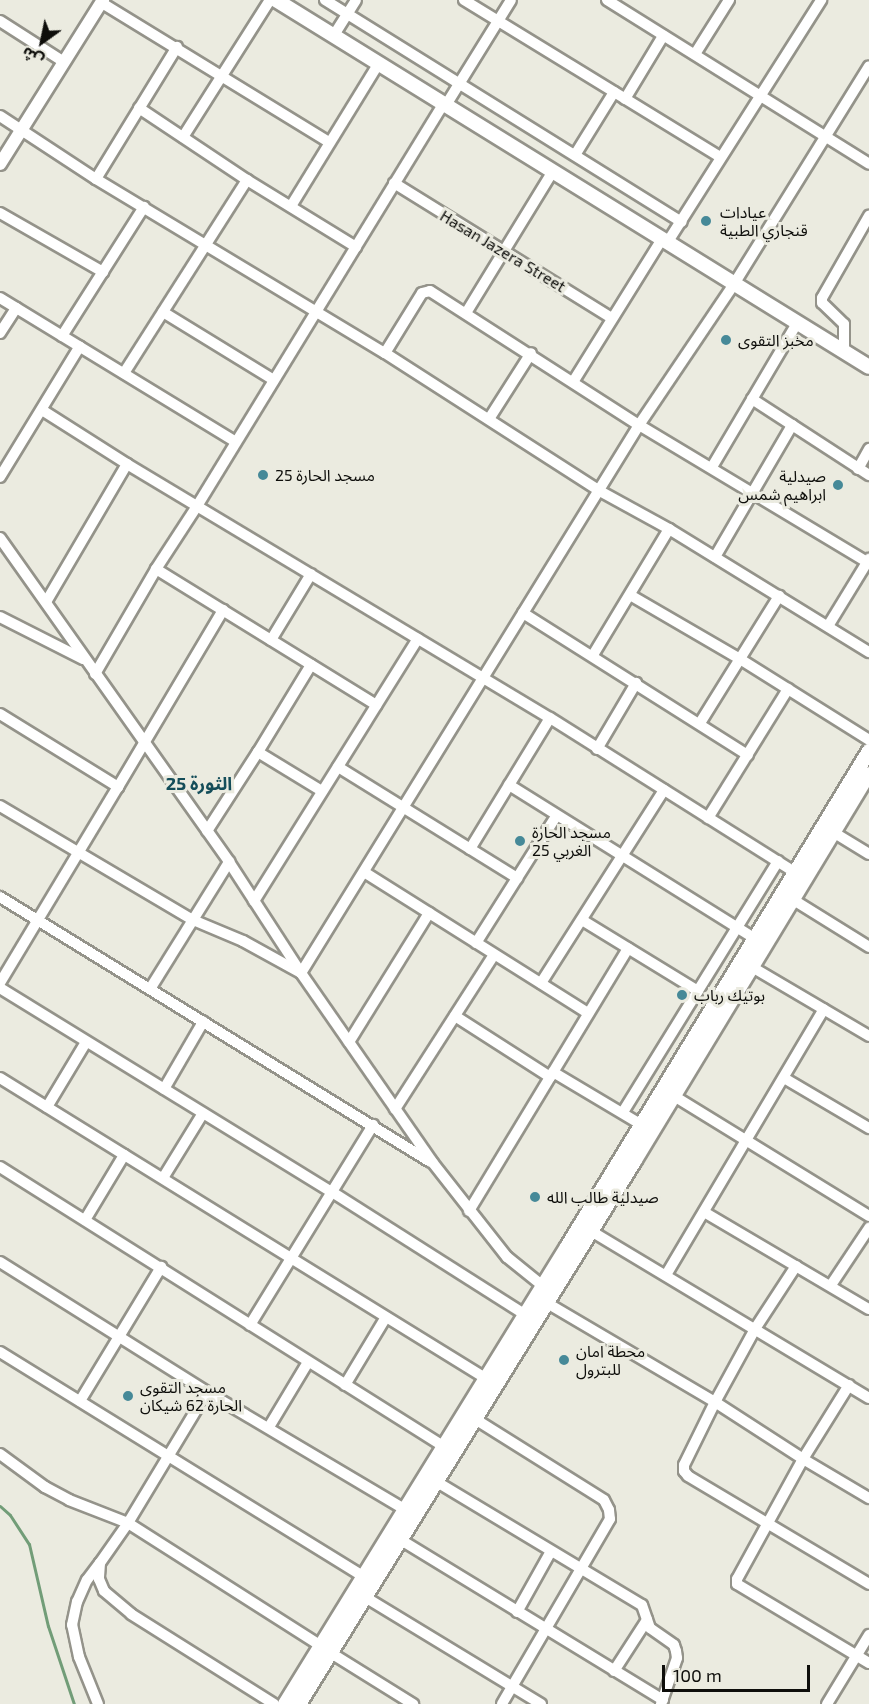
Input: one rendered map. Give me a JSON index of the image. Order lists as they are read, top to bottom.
{
  "streets": {
    "street": ["Hasan Jazera Street"]
  },
  "districts": ["الثورة 25"],
  "places": [
    "عيادات قنجاري الطبية",
    "مخبز التقوى",
    "مسجد الحارة 25",
    "صيدلية ابراهيم شمس",
    "مسجد الحارة 25 الغربي",
    "بوتيك رباب",
    "صيدلية طالب الله",
    "محطة امان للبترول",
    "مسجد التقوى الحارة 62 شيكان"
  ],
  "scale_bar": "100 m",
  "north": "bottom left"
}
